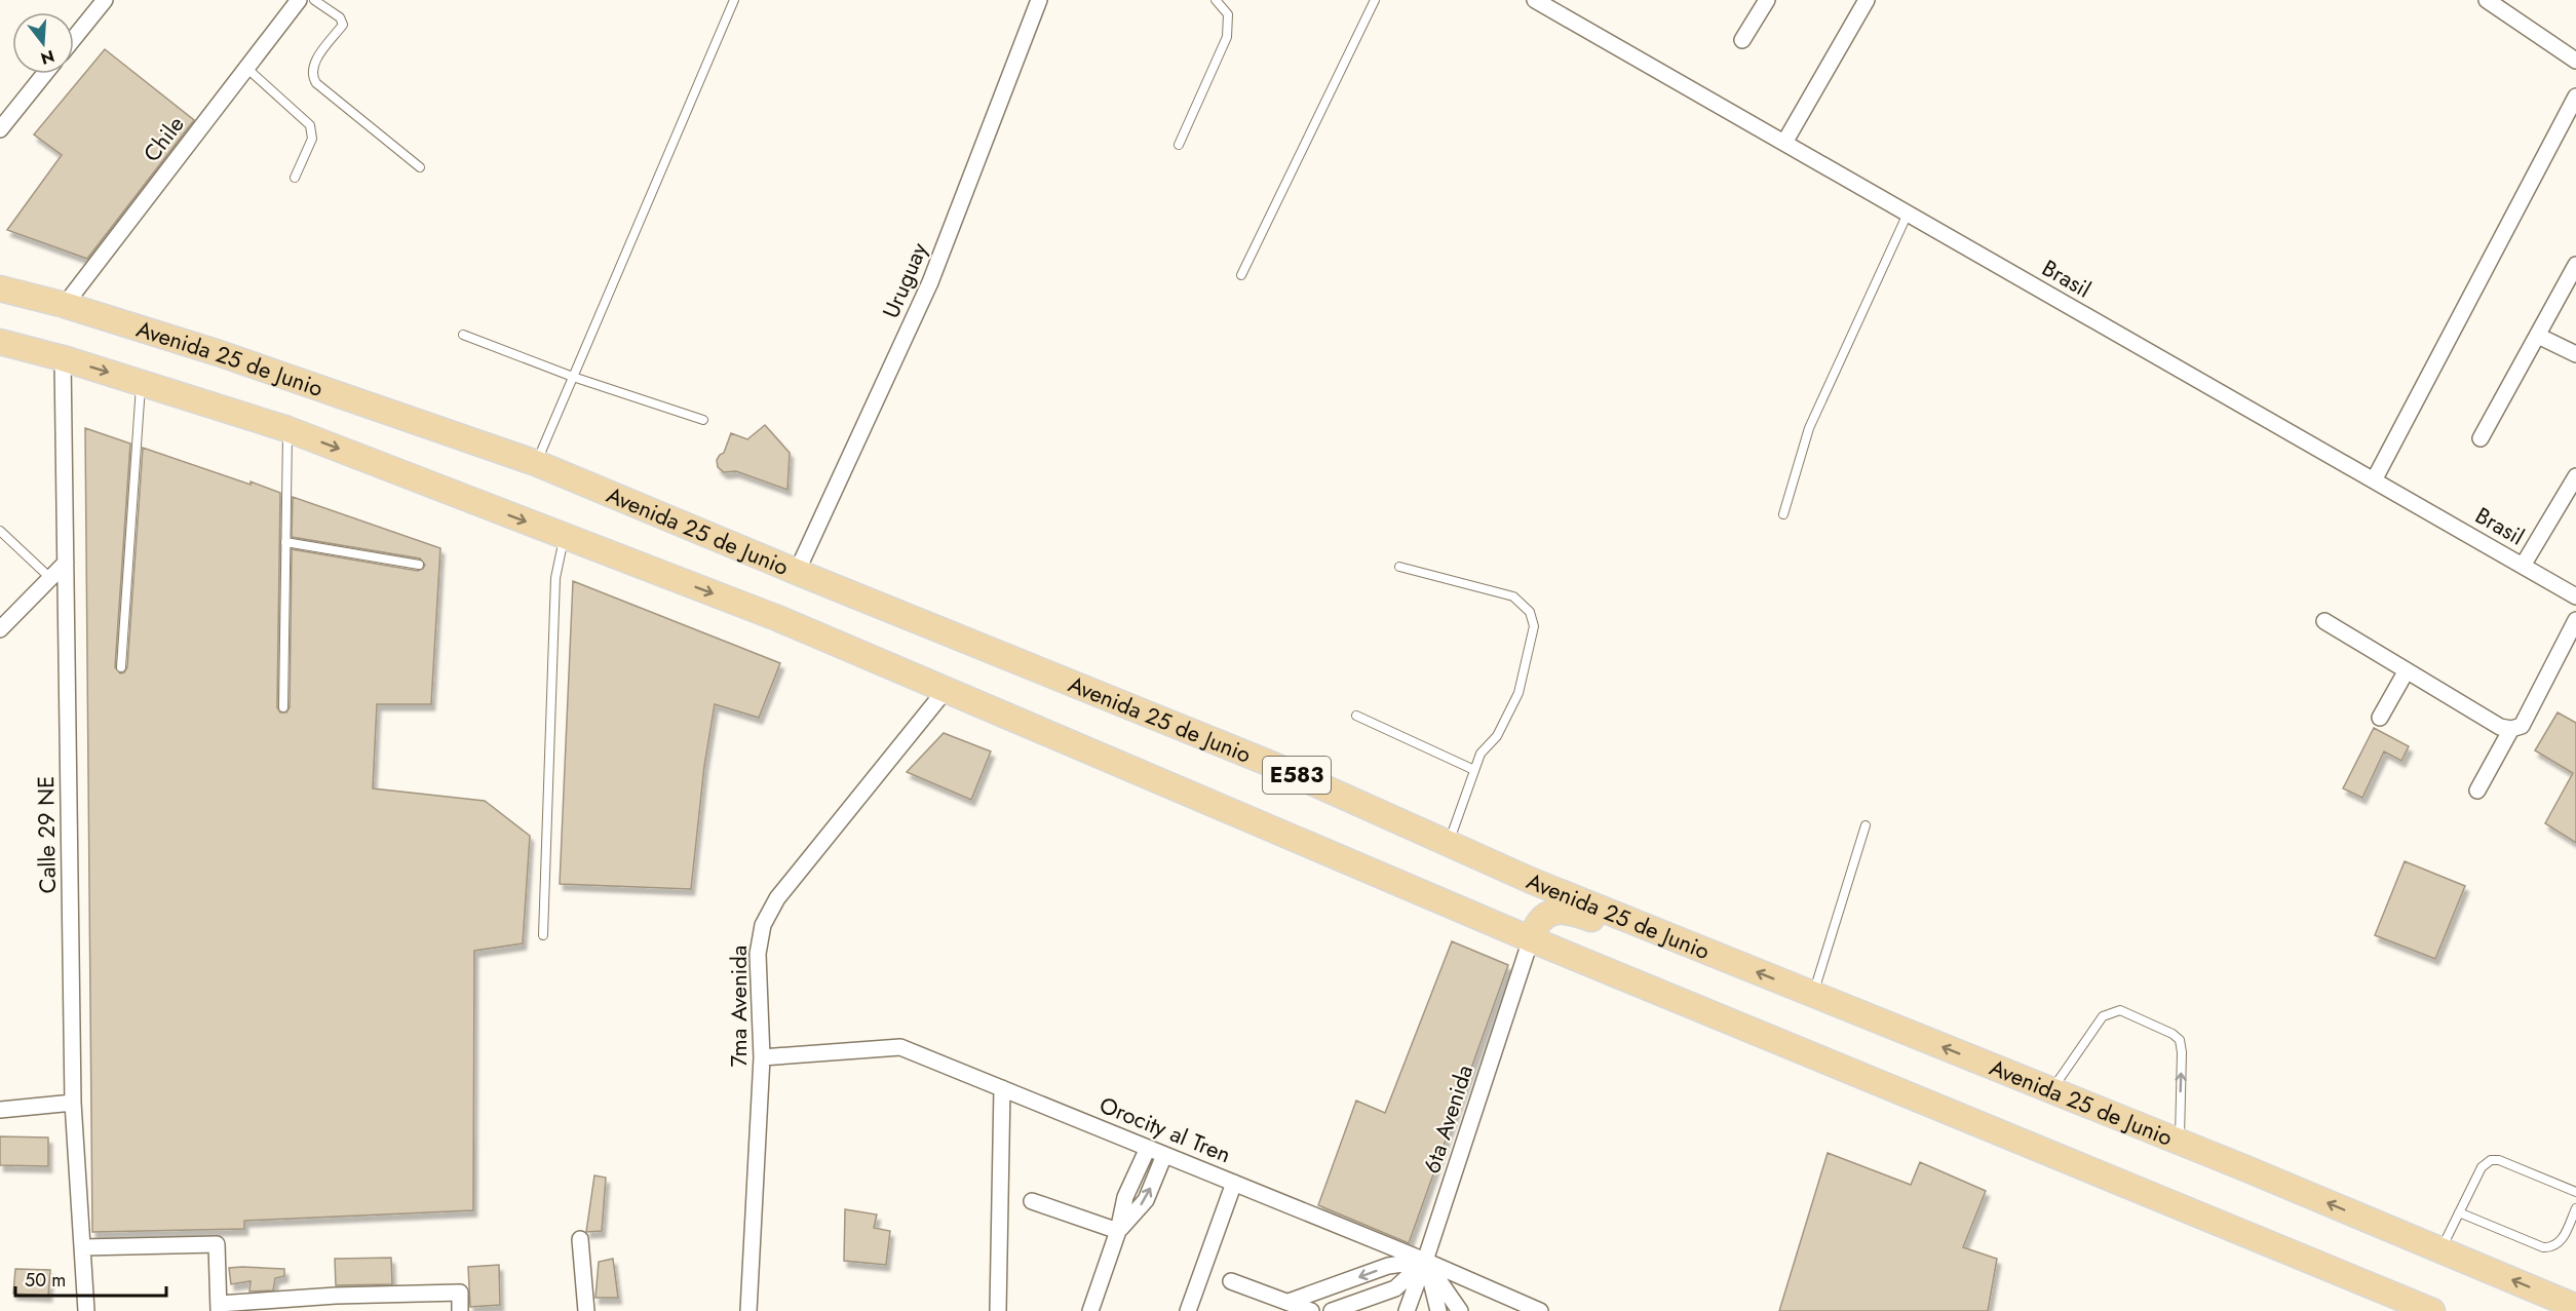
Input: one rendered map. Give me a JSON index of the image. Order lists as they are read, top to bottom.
{
  "streets": {
    "main road": ["Avenida 25 de Junio", "E583"],
    "street": [
      "Chile",
      "Brasil",
      "Uruguay",
      "Calle 29 NE",
      "7ma Avenida",
      "6ta Avenida",
      "Orocity al Tren"
    ]
  },
  "crossings": [
    ["Chile", "Avenida 25 de Junio"],
    ["Uruguay", "Avenida 25 de Junio"],
    ["E583", "Calle 29 NE"],
    ["E583", "7ma Avenida"],
    ["E583", "6ta Avenida"],
    ["7ma Avenida", "Orocity al Tren"],
    ["6ta Avenida", "Orocity al Tren"]
  ],
  "scale_bar": "50 m",
  "north": "bottom"
}
